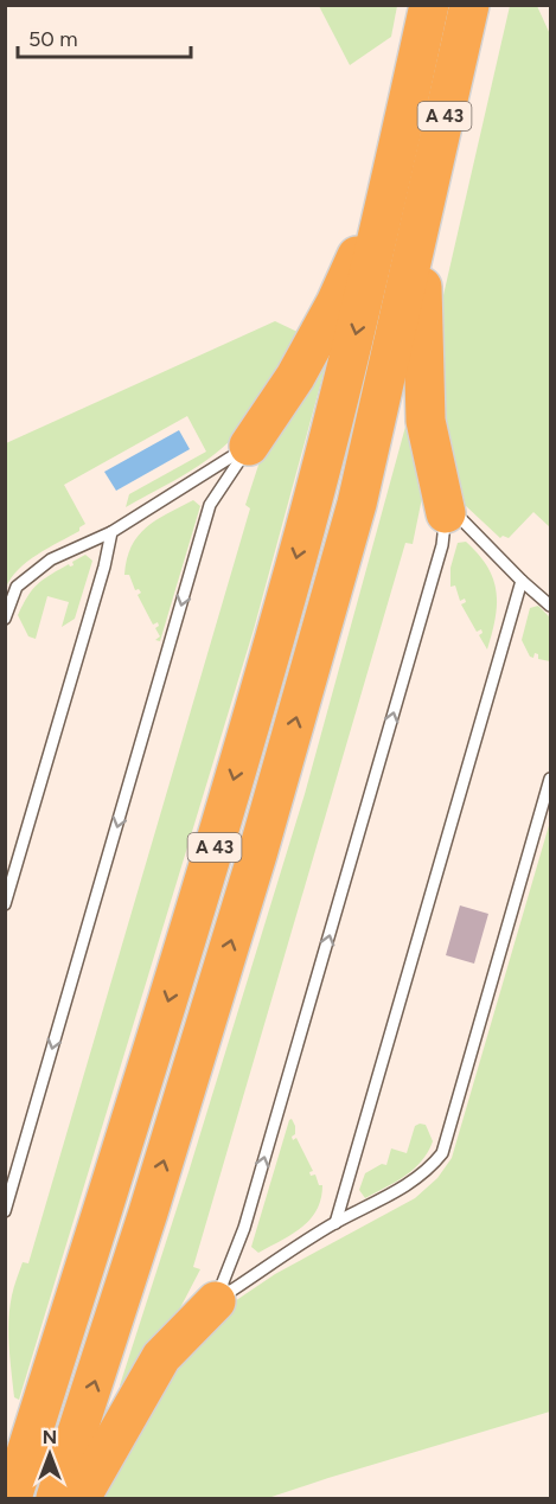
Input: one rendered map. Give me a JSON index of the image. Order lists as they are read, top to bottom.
{
  "streets": {
    "highway": ["A 43"]
  },
  "scale_bar": "50 m",
  "north": "top"
}
